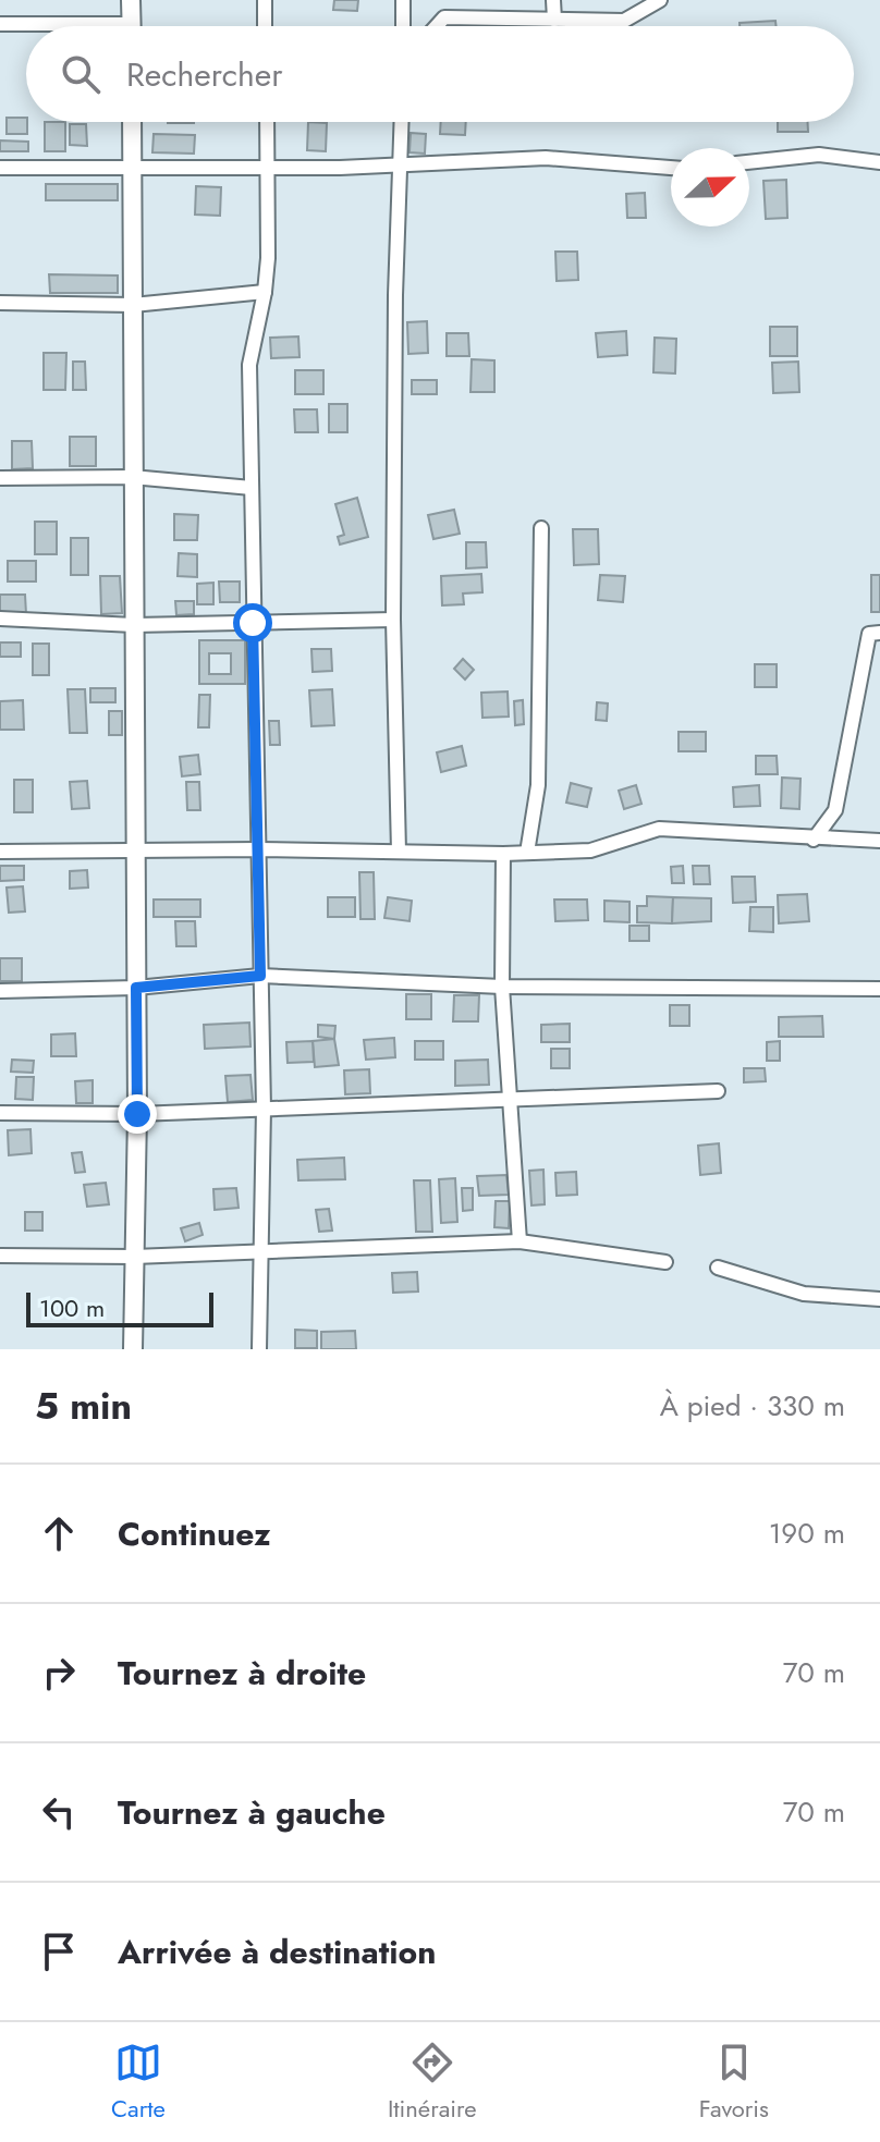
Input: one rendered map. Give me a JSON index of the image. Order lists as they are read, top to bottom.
{
  "scale_bar": "100 m",
  "north": "right",
  "page": {
    "search": "Rechercher",
    "scale": "100 m",
    "heading": ["5 min", "À pied · 330 m"],
    "list": [
      ["Continuez", "190 m"],
      ["Tournez à droite", "70 m"],
      ["Tournez à gauche", "70 m"],
      "Arrivée à destination"
    ],
    "nav": ["Carte", "Itinéraire", "Favoris"]
  }
}
